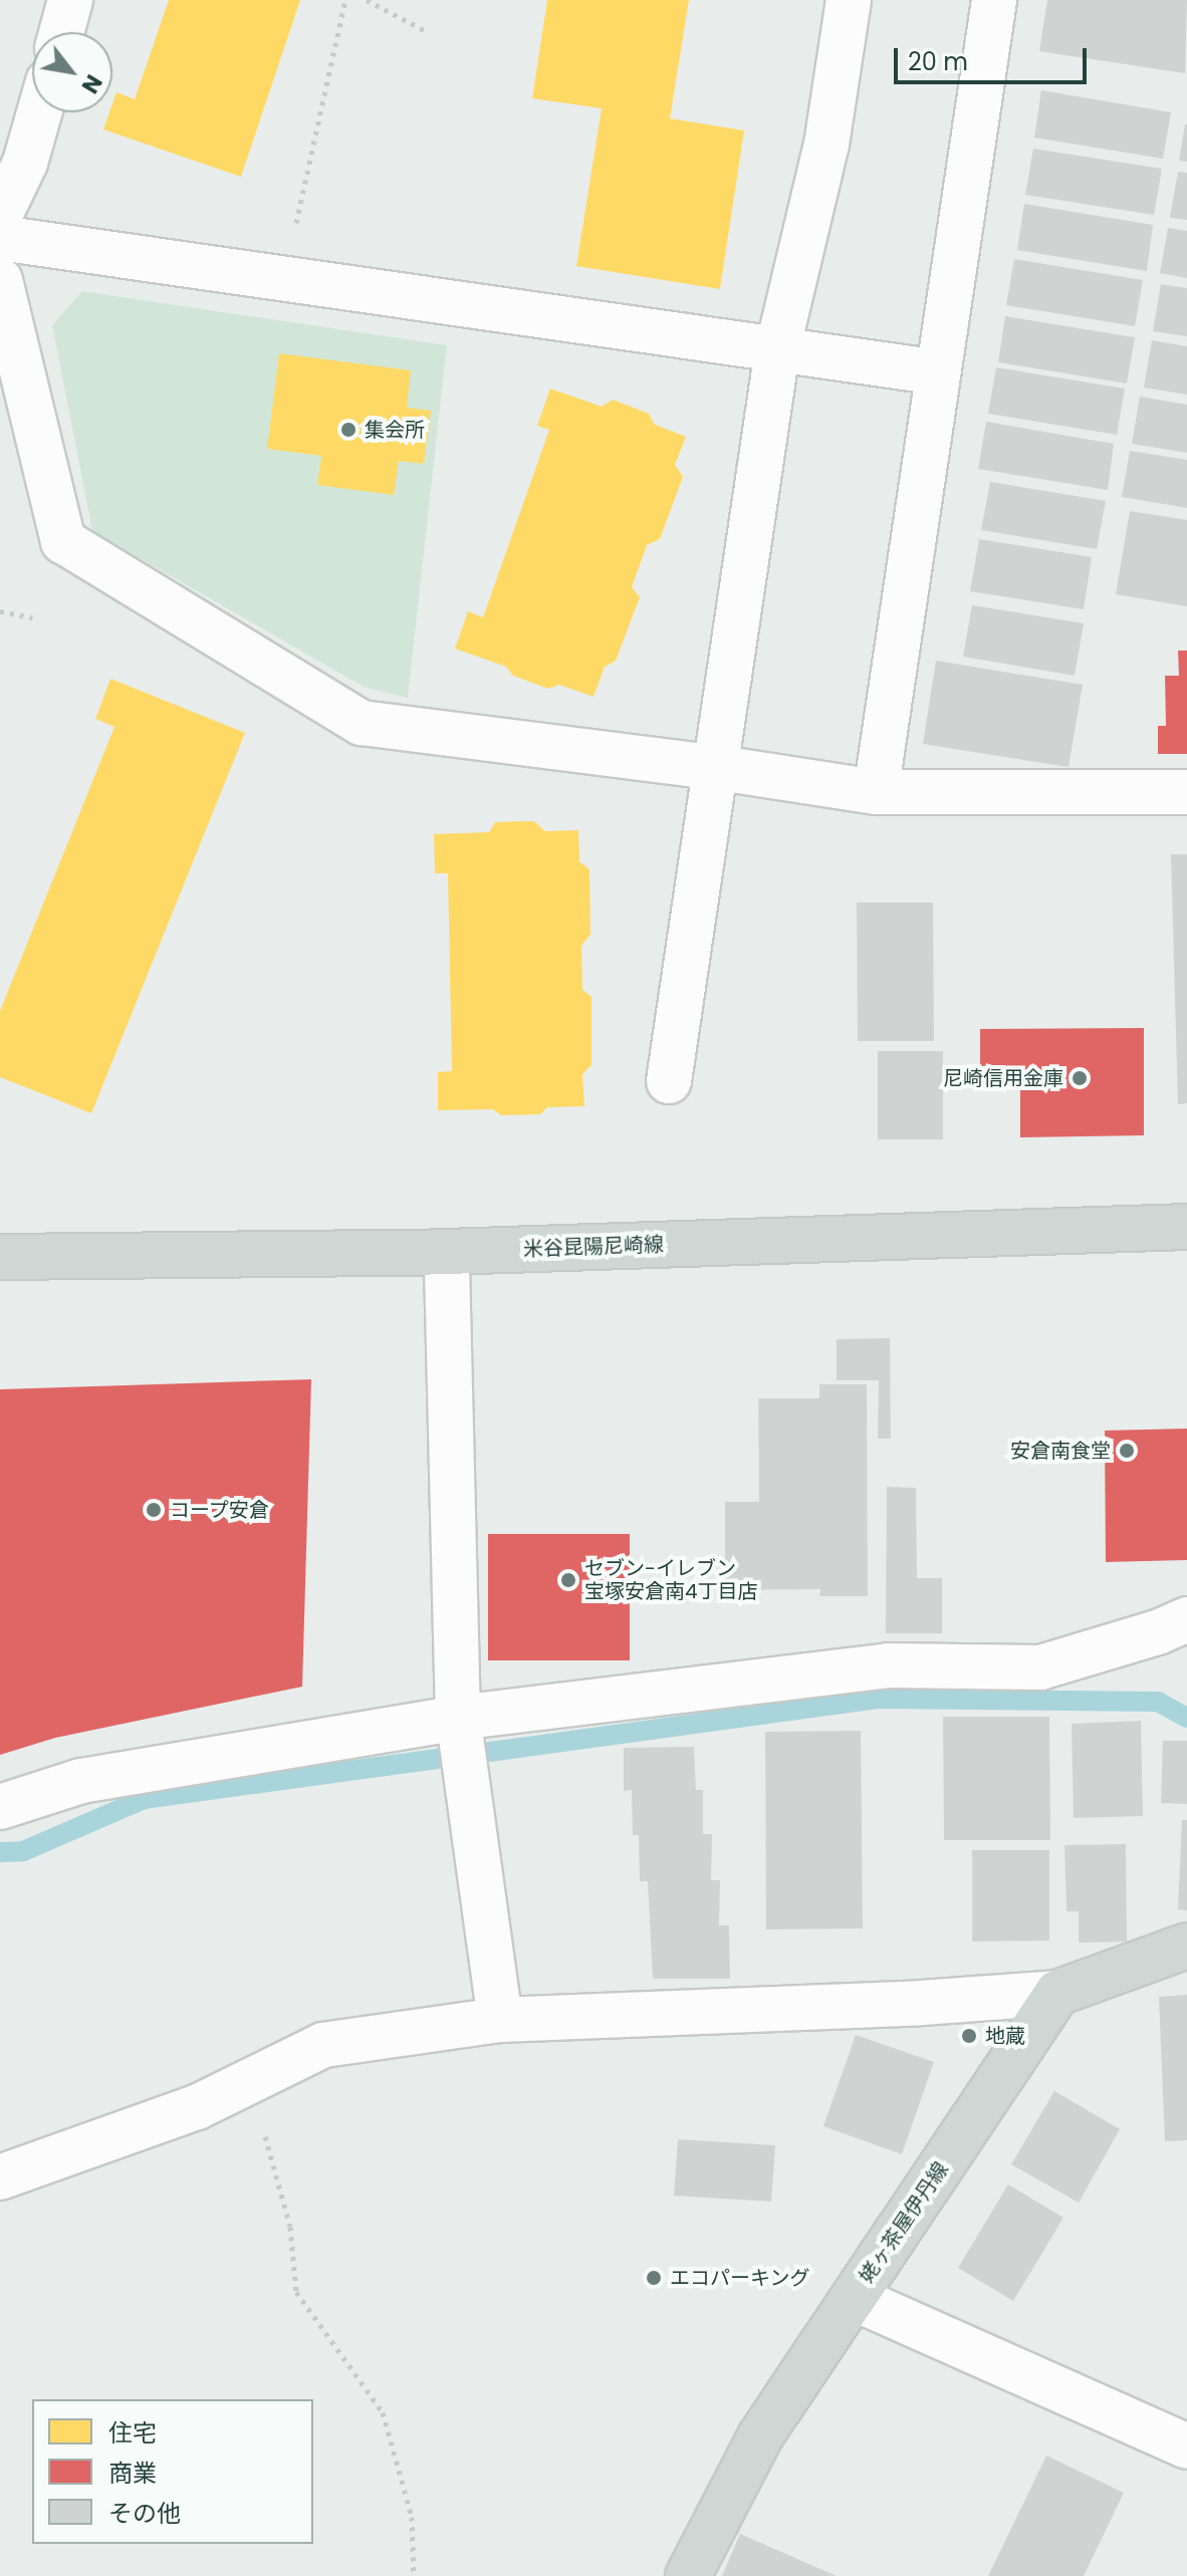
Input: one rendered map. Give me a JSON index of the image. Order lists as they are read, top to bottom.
{
  "streets": {
    "main road": ["米谷昆陽尼崎線", "姥ヶ茶屋伊丹線"]
  },
  "places": [
    "集会所",
    "尼崎信用金庫",
    "安倉南食堂",
    "コープ安倉",
    "セブン-イレブン 宝塚安倉南4丁目店",
    "地蔵",
    "エコパーキング"
  ],
  "legend": ["住宅", "商業", "その他"],
  "scale_bar": "20 m",
  "north": "bottom right"
}
